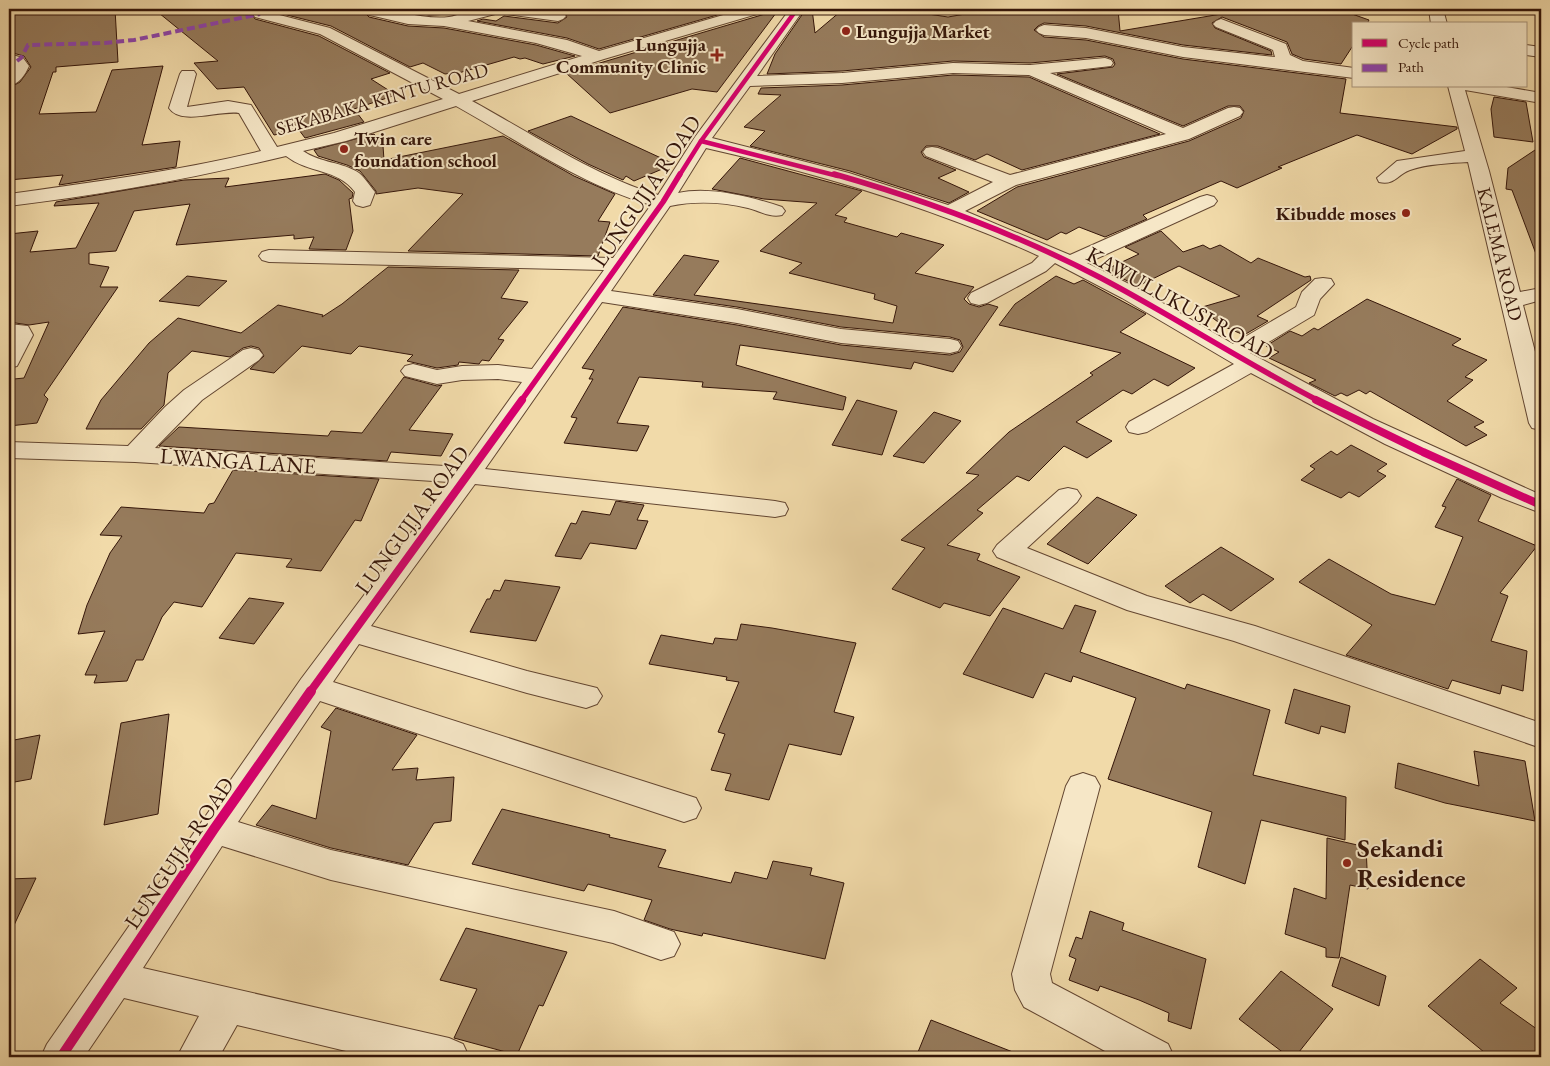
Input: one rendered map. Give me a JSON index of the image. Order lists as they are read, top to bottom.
{
  "streets": {
    "street": [
      "SEKABAKA KINTU ROAD",
      "LUNGUJJA ROAD",
      "KALEMA ROAD",
      "KAWULUKUSI ROAD",
      "LWANGA LANE"
    ]
  },
  "crossings": [
    ["LUNGUJJA ROAD", "KAWULUKUSI ROAD"],
    ["LUNGUJJA ROAD", "LWANGA LANE"]
  ],
  "places": {
    "other": [
      "Lungujja Market",
      "Twin care foundation school",
      "Kibudde moses",
      "Sekandi Residence"
    ],
    "health": ["Lungujja Community Clinic"]
  },
  "legend": ["Cycle path", "Path"]
}
